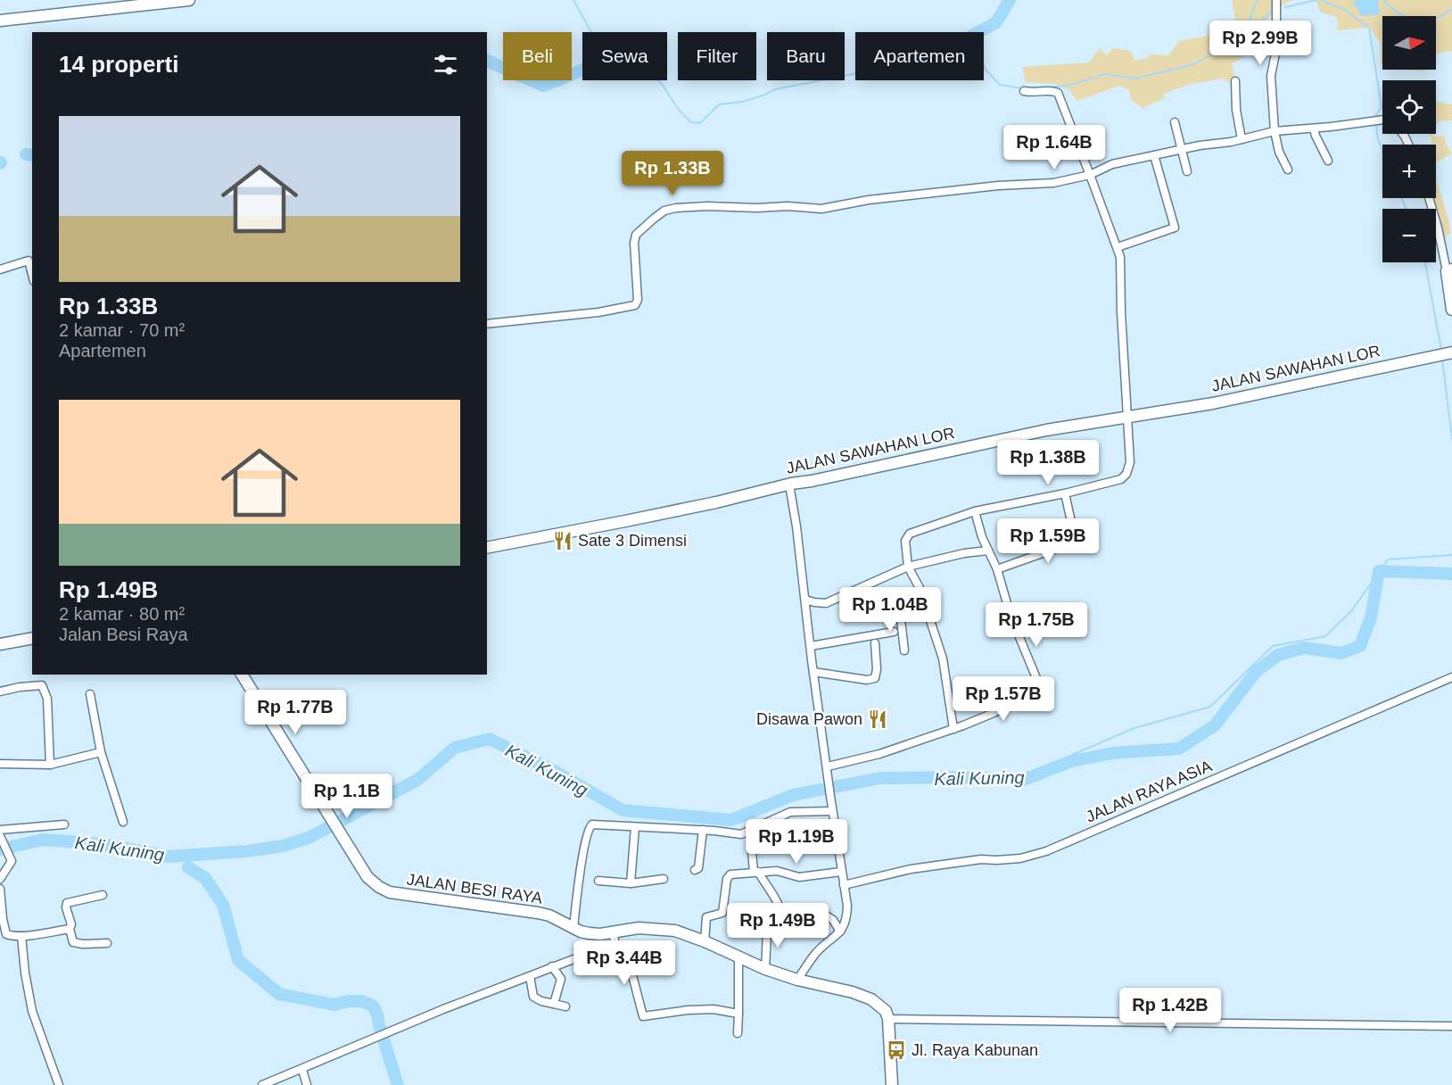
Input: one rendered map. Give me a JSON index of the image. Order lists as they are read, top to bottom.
{
  "streets": {
    "main road": ["JALAN SAWAHAN LOR", "JALAN BESI RAYA"],
    "street": ["JALAN RAYA ASIA"]
  },
  "water": ["Kali Kuning"],
  "places": {
    "restaurant": ["Sate 3 Dimensi", "Disawa Pawon"],
    "bus stop": ["Jl. Raya Kabunan"]
  },
  "north": "right",
  "page": {
    "map_buttons": ["+", "−"],
    "price": [
      "Rp 2.99B",
      "Rp 1.64B",
      "Rp 1.33B",
      "Rp 1.38B",
      "Rp 1.59B",
      "Rp 1.04B",
      "Rp 1.75B",
      "Rp 1.57B",
      "Rp 1.77B",
      "Rp 1.1B",
      "Rp 1.19B",
      "Rp 1.49B",
      "Rp 3.44B",
      "Rp 1.42B"
    ],
    "chip": [
      "Beli",
      "Sewa",
      "Filter",
      "Baru",
      "Apartemen"
    ],
    "heading": "14 properti",
    "list": [
      {
        "name": "Rp 1.33B",
        "note": "2 kamar · 70 m² · Apartemen"
      },
      {
        "name": "Rp 1.49B",
        "note": "2 kamar · 80 m² · Jalan Besi Raya"
      }
    ]
  }
}
